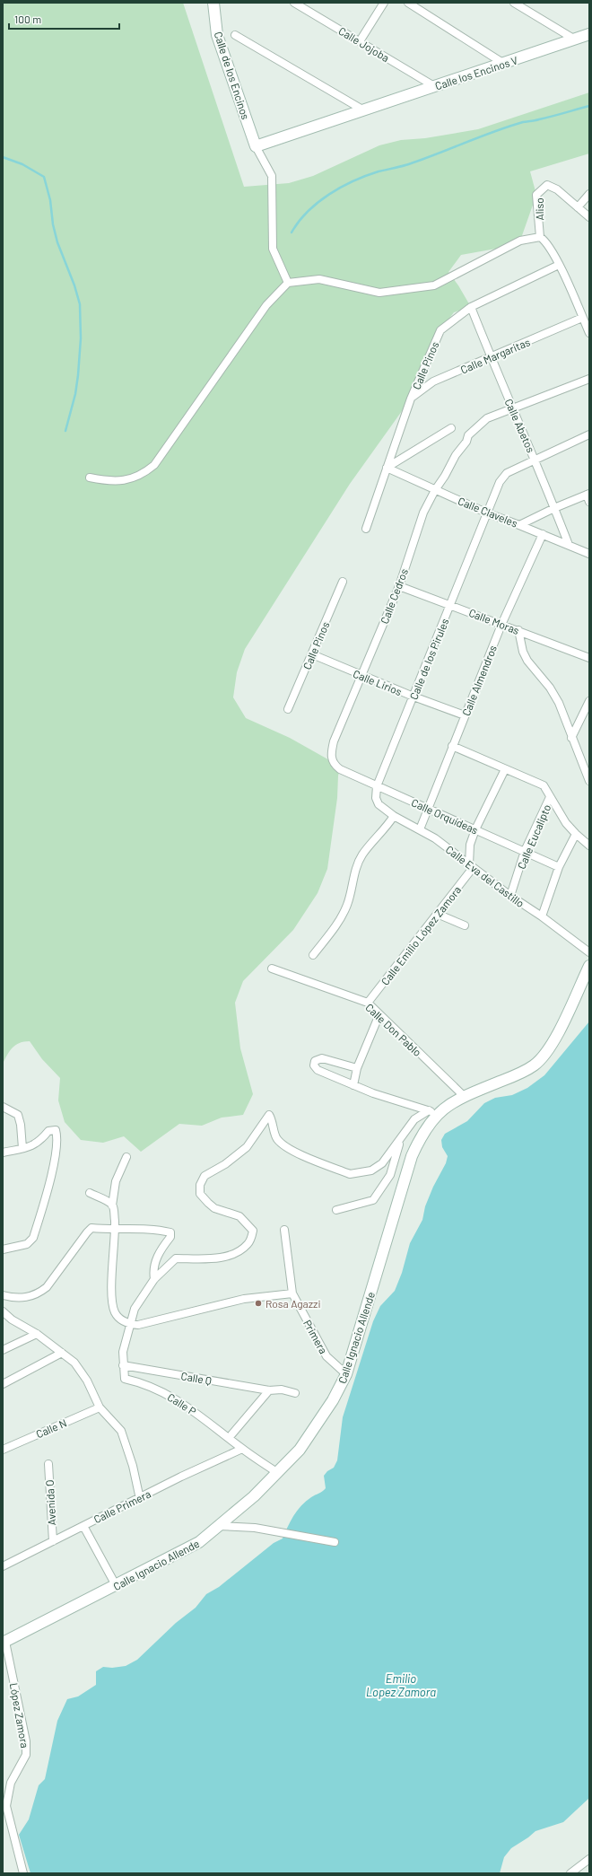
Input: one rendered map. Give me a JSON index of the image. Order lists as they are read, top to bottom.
{
  "streets": {
    "street": [
      "Calle Jojoba",
      "Calle los Encinos V",
      "Calle de los Encinos",
      "Aliso",
      "Calle Margaritas",
      "Calle Pinos",
      "Calle Abetos",
      "Calle Claveles",
      "Calle Cedros",
      "Calle Moras",
      "Calle de los Pirules",
      "Calle Almendros",
      "Calle Lirios",
      "Calle Orquídeas",
      "Calle Eucalipto",
      "Calle Eva del Castillo",
      "Calle Emilio López Zamora",
      "Calle Don Pablo",
      "Primera",
      "Calle Ignacio Allende",
      "Calle Q",
      "Calle P",
      "Calle N",
      "Avenida O",
      "Calle Primera",
      "López Zamora"
    ]
  },
  "crossings": [
    ["Calle Jojoba", "Calle los Encinos V"],
    ["Calle los Encinos V", "Calle de los Encinos"],
    ["Calle Margaritas", "Calle Pinos"],
    ["Calle Margaritas", "Calle Abetos"],
    ["Calle Pinos", "Calle Abetos"],
    ["Calle Pinos", "Calle Claveles"],
    ["Calle Pinos", "Calle Lirios"],
    ["Calle Abetos", "Calle Claveles"],
    ["Calle Abetos", "Calle Cedros"],
    ["Calle Abetos", "Calle de los Pirules"],
    ["Calle Claveles", "Calle Cedros"],
    ["Calle Claveles", "Calle de los Pirules"],
    ["Calle Claveles", "Calle Almendros"],
    ["Calle Cedros", "Calle Moras"],
    ["Calle Cedros", "Calle Lirios"],
    ["Calle Cedros", "Calle Orquídeas"],
    ["Calle Moras", "Calle de los Pirules"],
    ["Calle Moras", "Calle Almendros"],
    ["Calle de los Pirules", "Calle Lirios"],
    ["Calle de los Pirules", "Calle Orquídeas"],
    ["Calle de los Pirules", "Calle Eva del Castillo"],
    ["Calle Almendros", "Calle Lirios"],
    ["Calle Almendros", "Calle Orquídeas"],
    ["Calle Almendros", "Calle Eva del Castillo"],
    ["Calle Orquídeas", "Calle Eucalipto"],
    ["Calle Eucalipto", "Calle Eva del Castillo"],
    ["Calle Eva del Castillo", "Calle Emilio López Zamora"],
    ["Calle Emilio López Zamora", "Calle Don Pablo"],
    ["Calle Don Pablo", "Calle Ignacio Allende"],
    ["Primera", "Calle Ignacio Allende"],
    ["Calle Ignacio Allende", "Calle P"],
    ["Calle Ignacio Allende", "López Zamora"],
    ["Calle Q", "Calle P"],
    ["Calle P", "Calle Primera"],
    ["Avenida O", "Calle Primera"]
  ],
  "water": ["Emilio Lopez Zamora"],
  "places": ["Rosa Agazzi"],
  "scale_bar": "100 m"
}
